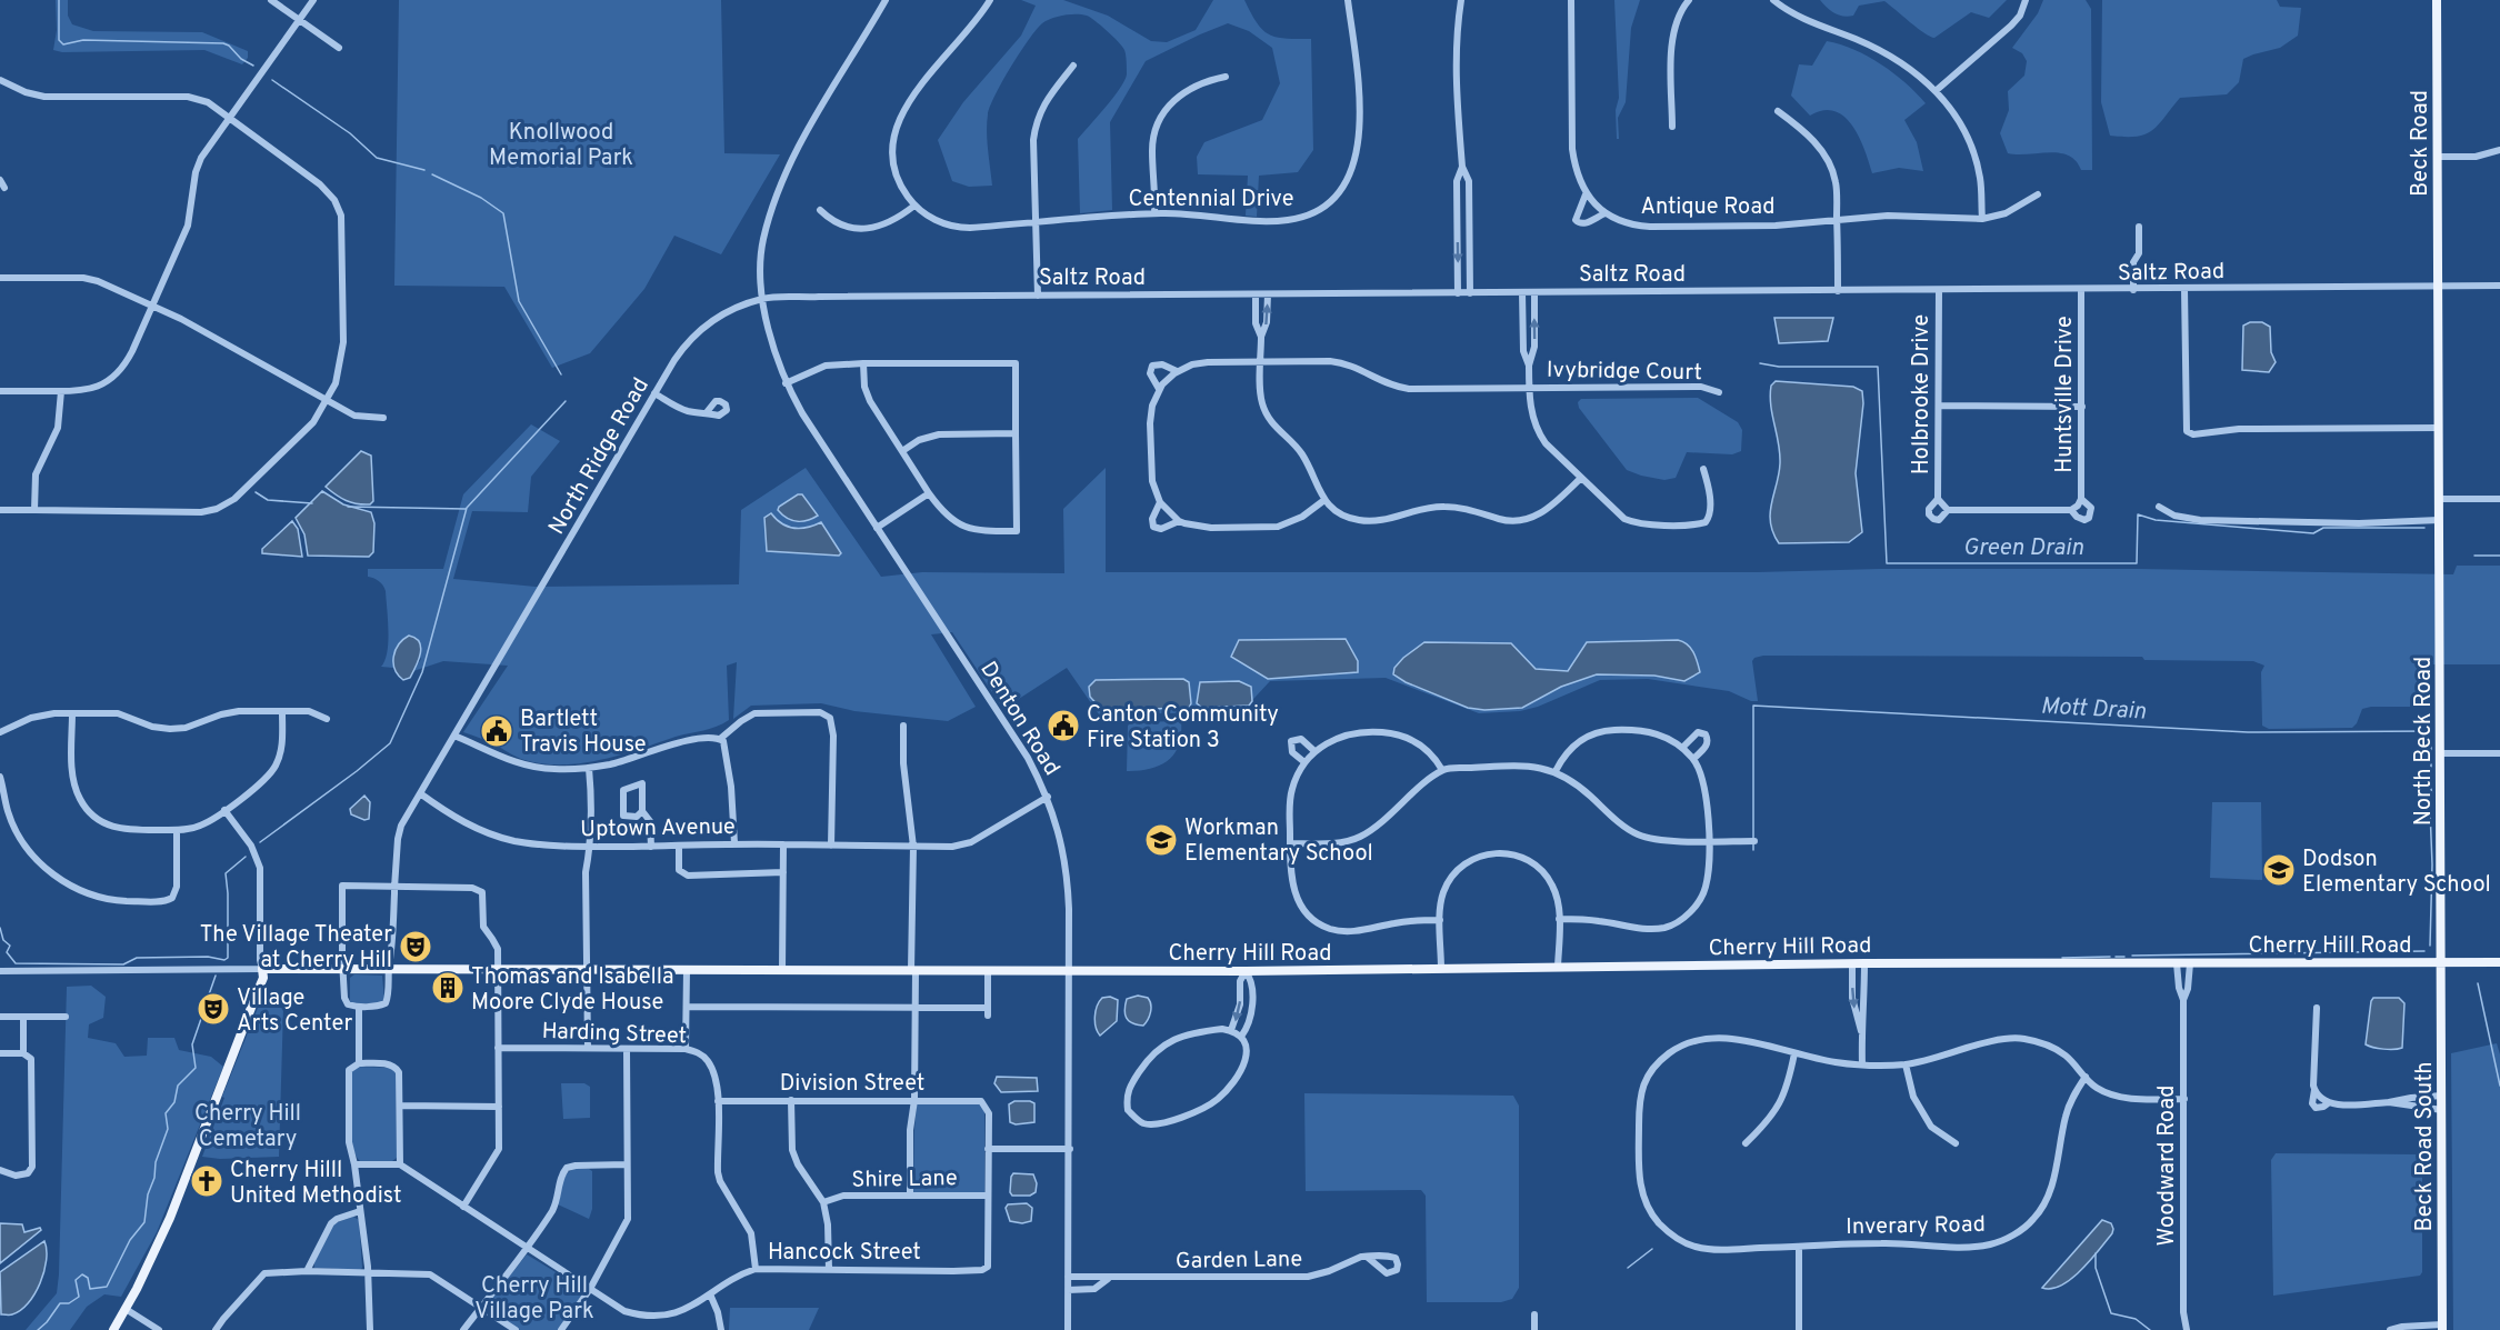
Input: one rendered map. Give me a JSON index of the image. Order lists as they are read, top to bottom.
{
  "streets": {
    "main road": [
      "Beck Road",
      "North Beck Road",
      "Cherry Hill Road",
      "Beck Road South"
    ],
    "street": [
      "Centennial Drive",
      "Antique Road",
      "Saltz Road",
      "Ivybridge Court",
      "Holbrooke Drive",
      "Huntsville Drive",
      "North Ridge Road",
      "Denton Road",
      "Uptown Avenue",
      "Harding Street",
      "Division Street",
      "Woodward Road",
      "Shire Lane",
      "Inverary Road",
      "Hancock Street",
      "Garden Lane"
    ]
  },
  "crossings": [
    ["Beck Road", "Saltz Road"],
    ["Beck Road", "North Beck Road"],
    ["Saltz Road", "Holbrooke Drive"],
    ["Saltz Road", "Huntsville Drive"],
    ["Saltz Road", "North Ridge Road"],
    ["Saltz Road", "Denton Road"],
    ["Saltz Road", "North Beck Road"],
    ["North Ridge Road", "Denton Road"],
    ["North Ridge Road", "Uptown Avenue"],
    ["North Ridge Road", "Cherry Hill Road"],
    ["Denton Road", "Uptown Avenue"],
    ["Denton Road", "Cherry Hill Road"],
    ["Denton Road", "Garden Lane"],
    ["North Beck Road", "Cherry Hill Road"],
    ["North Beck Road", "Beck Road South"],
    ["Cherry Hill Road", "Beck Road South"],
    ["Cherry Hill Road", "Woodward Road"],
    ["Harding Street", "Division Street"],
    ["Harding Street", "Hancock Street"],
    ["Division Street", "Hancock Street"],
    ["Shire Lane", "Hancock Street"]
  ],
  "water": ["Green Drain", "Mott Drain"],
  "parks": ["Knollwood Memorial Park", "Cherry Hill Cemetary", "Cherry Hill Village Park"],
  "places": {
    "public building": ["Canton Community Fire Station 3", "Bartlett Travis House"],
    "school or university": ["Workman Elementary School", "Dodson Elementary School"],
    "theatre": ["The Village Theater at Cherry Hill", "Village Arts Center"],
    "building": ["Thomas and Isabella Moore Clyde House"],
    "church": ["Cherry Hilll United Methodist"]
  }
}
